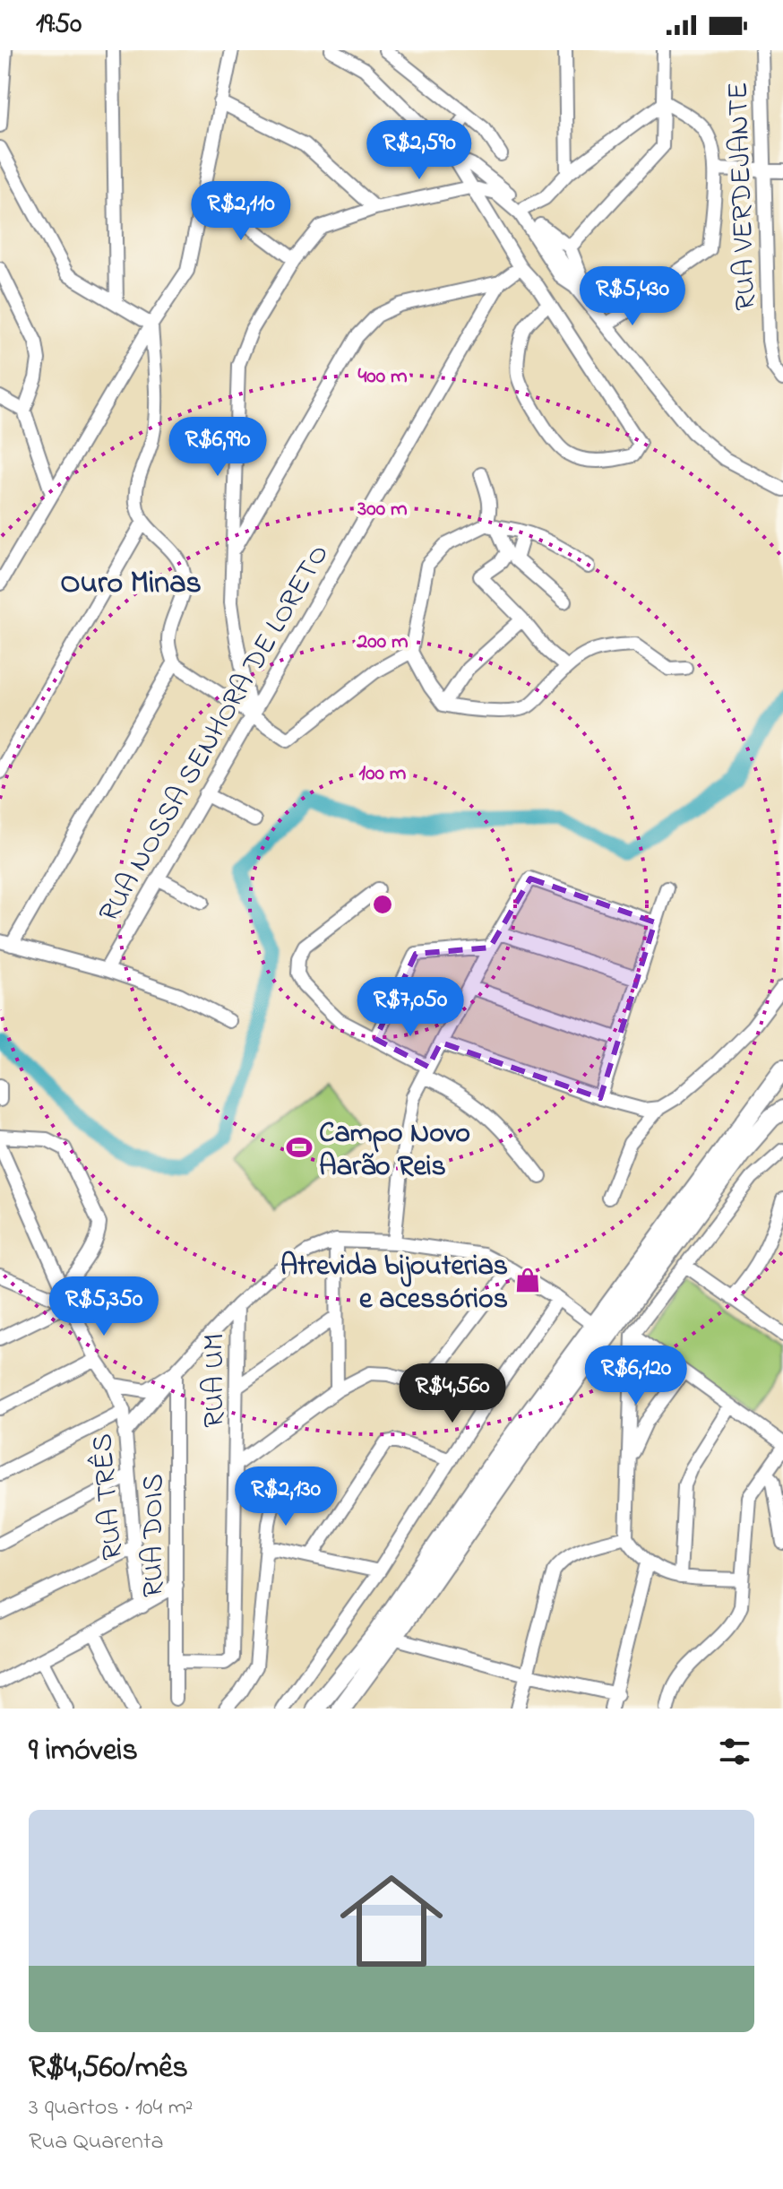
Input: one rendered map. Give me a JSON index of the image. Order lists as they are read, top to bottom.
{
  "streets": {
    "street": [
      "RUA VERDEJANTE",
      "RUA NOSSA SENHORA DE LORETO",
      "RUA UM",
      "RUA TRÊS",
      "RUA DOIS"
    ]
  },
  "crossings": [
    ["RUA UM", "RUA DOIS"]
  ],
  "districts": ["Ouro Minas"],
  "places": {
    "sports": ["Campo Novo Aarão Reis"],
    "shop": ["Atrevida bijouterias e acessórios"]
  },
  "page": {
    "status": "19:50",
    "price": [
      "R$2,590",
      "R$2,110",
      "R$5,430",
      "R$6,990",
      "R$7,050",
      "R$5,350",
      "R$6,120",
      "R$4,560",
      "R$2,130"
    ],
    "heading": "9 imóveis",
    "list": [
      {
        "name": "R$4,560/mês",
        "note": "3 quartos · 104 m² · Rua Quarenta"
      }
    ]
  },
  "rings": [
    "400 m",
    "300 m",
    "200 m",
    "100 m"
  ]
}
